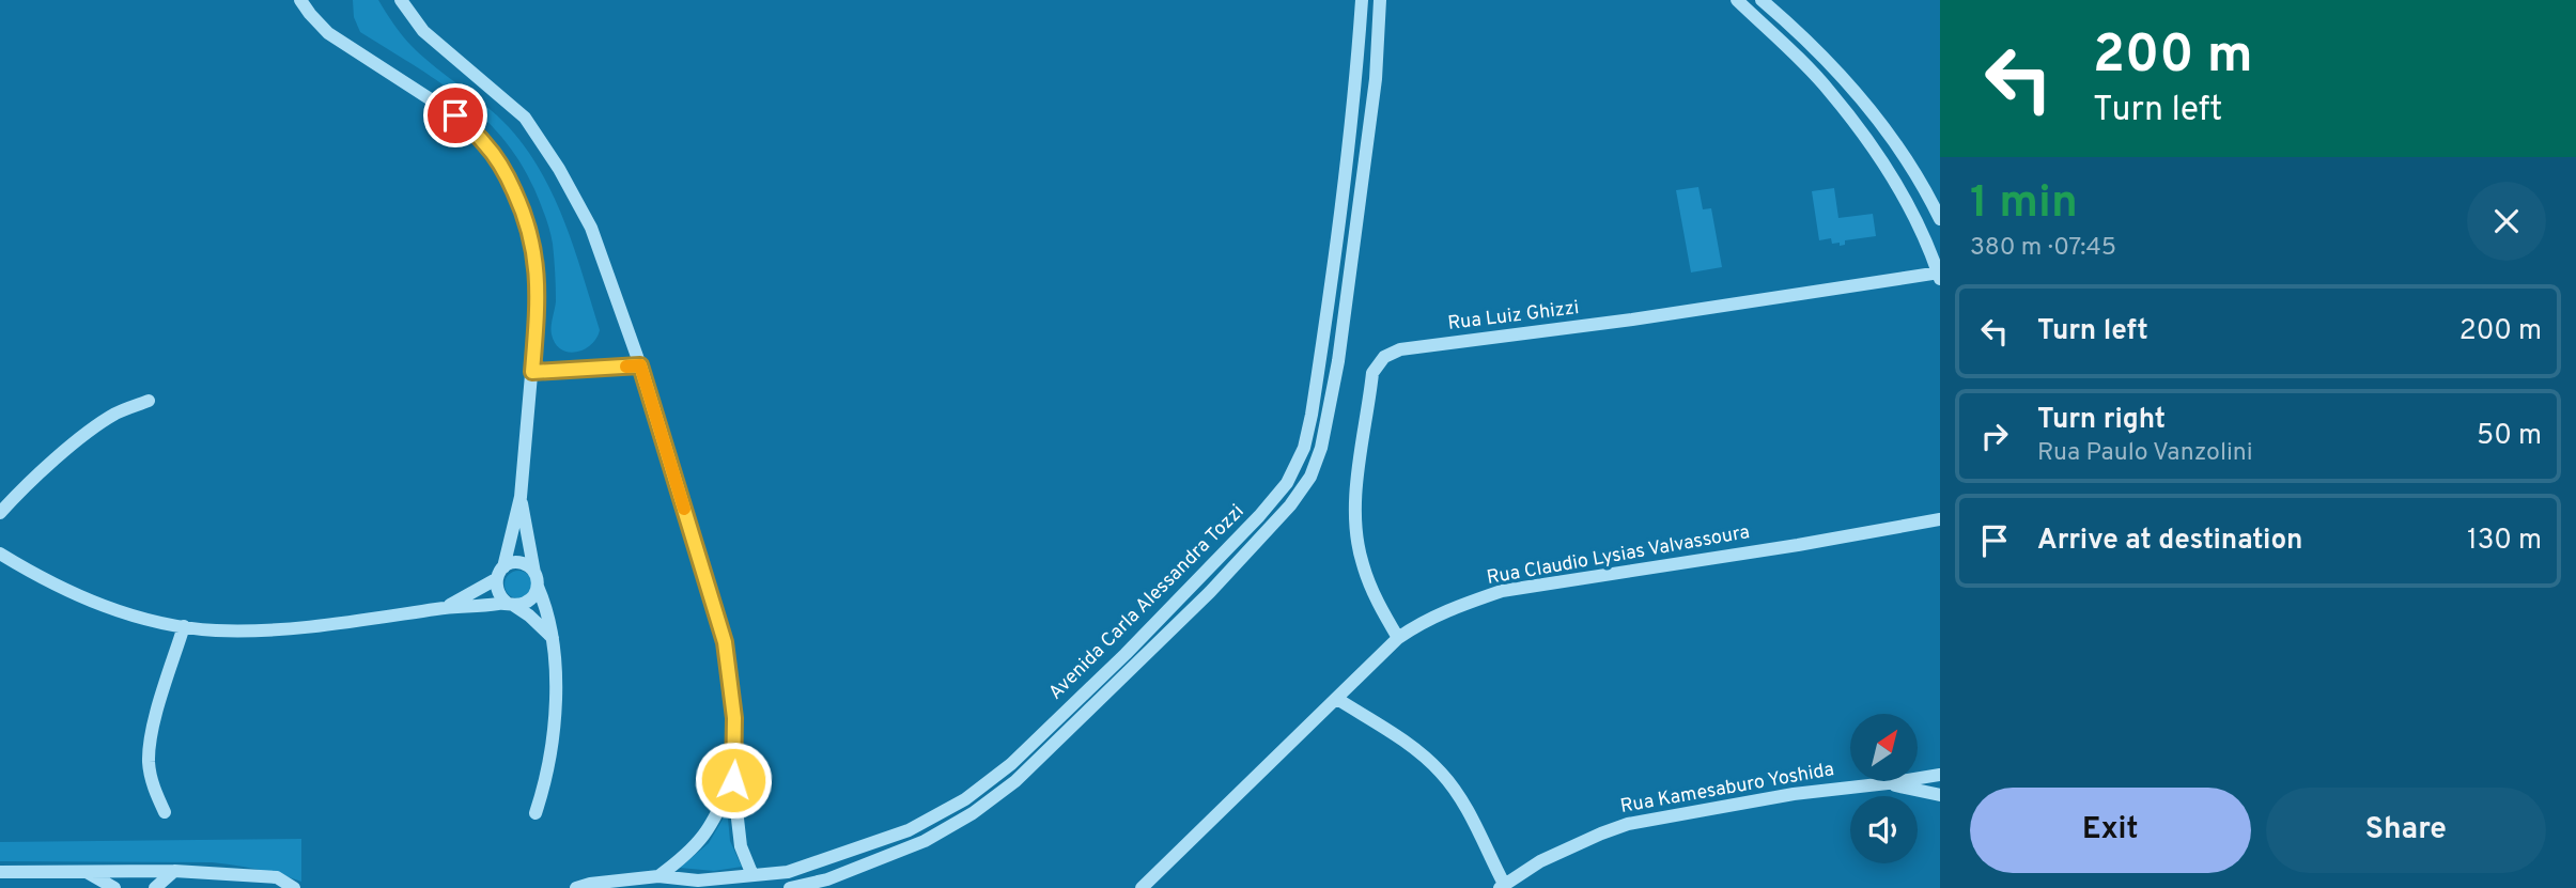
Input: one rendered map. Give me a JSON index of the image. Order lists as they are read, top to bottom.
{
  "streets": {
    "street": [
      "Rua Luiz Ghizzi",
      "Rua Claudio Lysias Valvassoura",
      "Avenida Carla Alessandra Tozzi",
      "Rua Kamesaburo Yoshida"
    ]
  },
  "crossings": [
    ["Rua Luiz Ghizzi", "Rua Claudio Lysias Valvassoura"]
  ],
  "north": "top right",
  "page": {
    "turn": ["200 m", "Turn left"],
    "heading": ["1 min", "380 m · 07:45"],
    "list": [
      {
        "name": "Turn left",
        "value": "200 m"
      },
      {
        "name": "Turn right",
        "note": "Rua Paulo Vanzolini",
        "value": "50 m"
      },
      {
        "name": "Arrive at destination",
        "value": "130 m"
      }
    ],
    "buttons": ["Exit", "Share"]
  }
}
